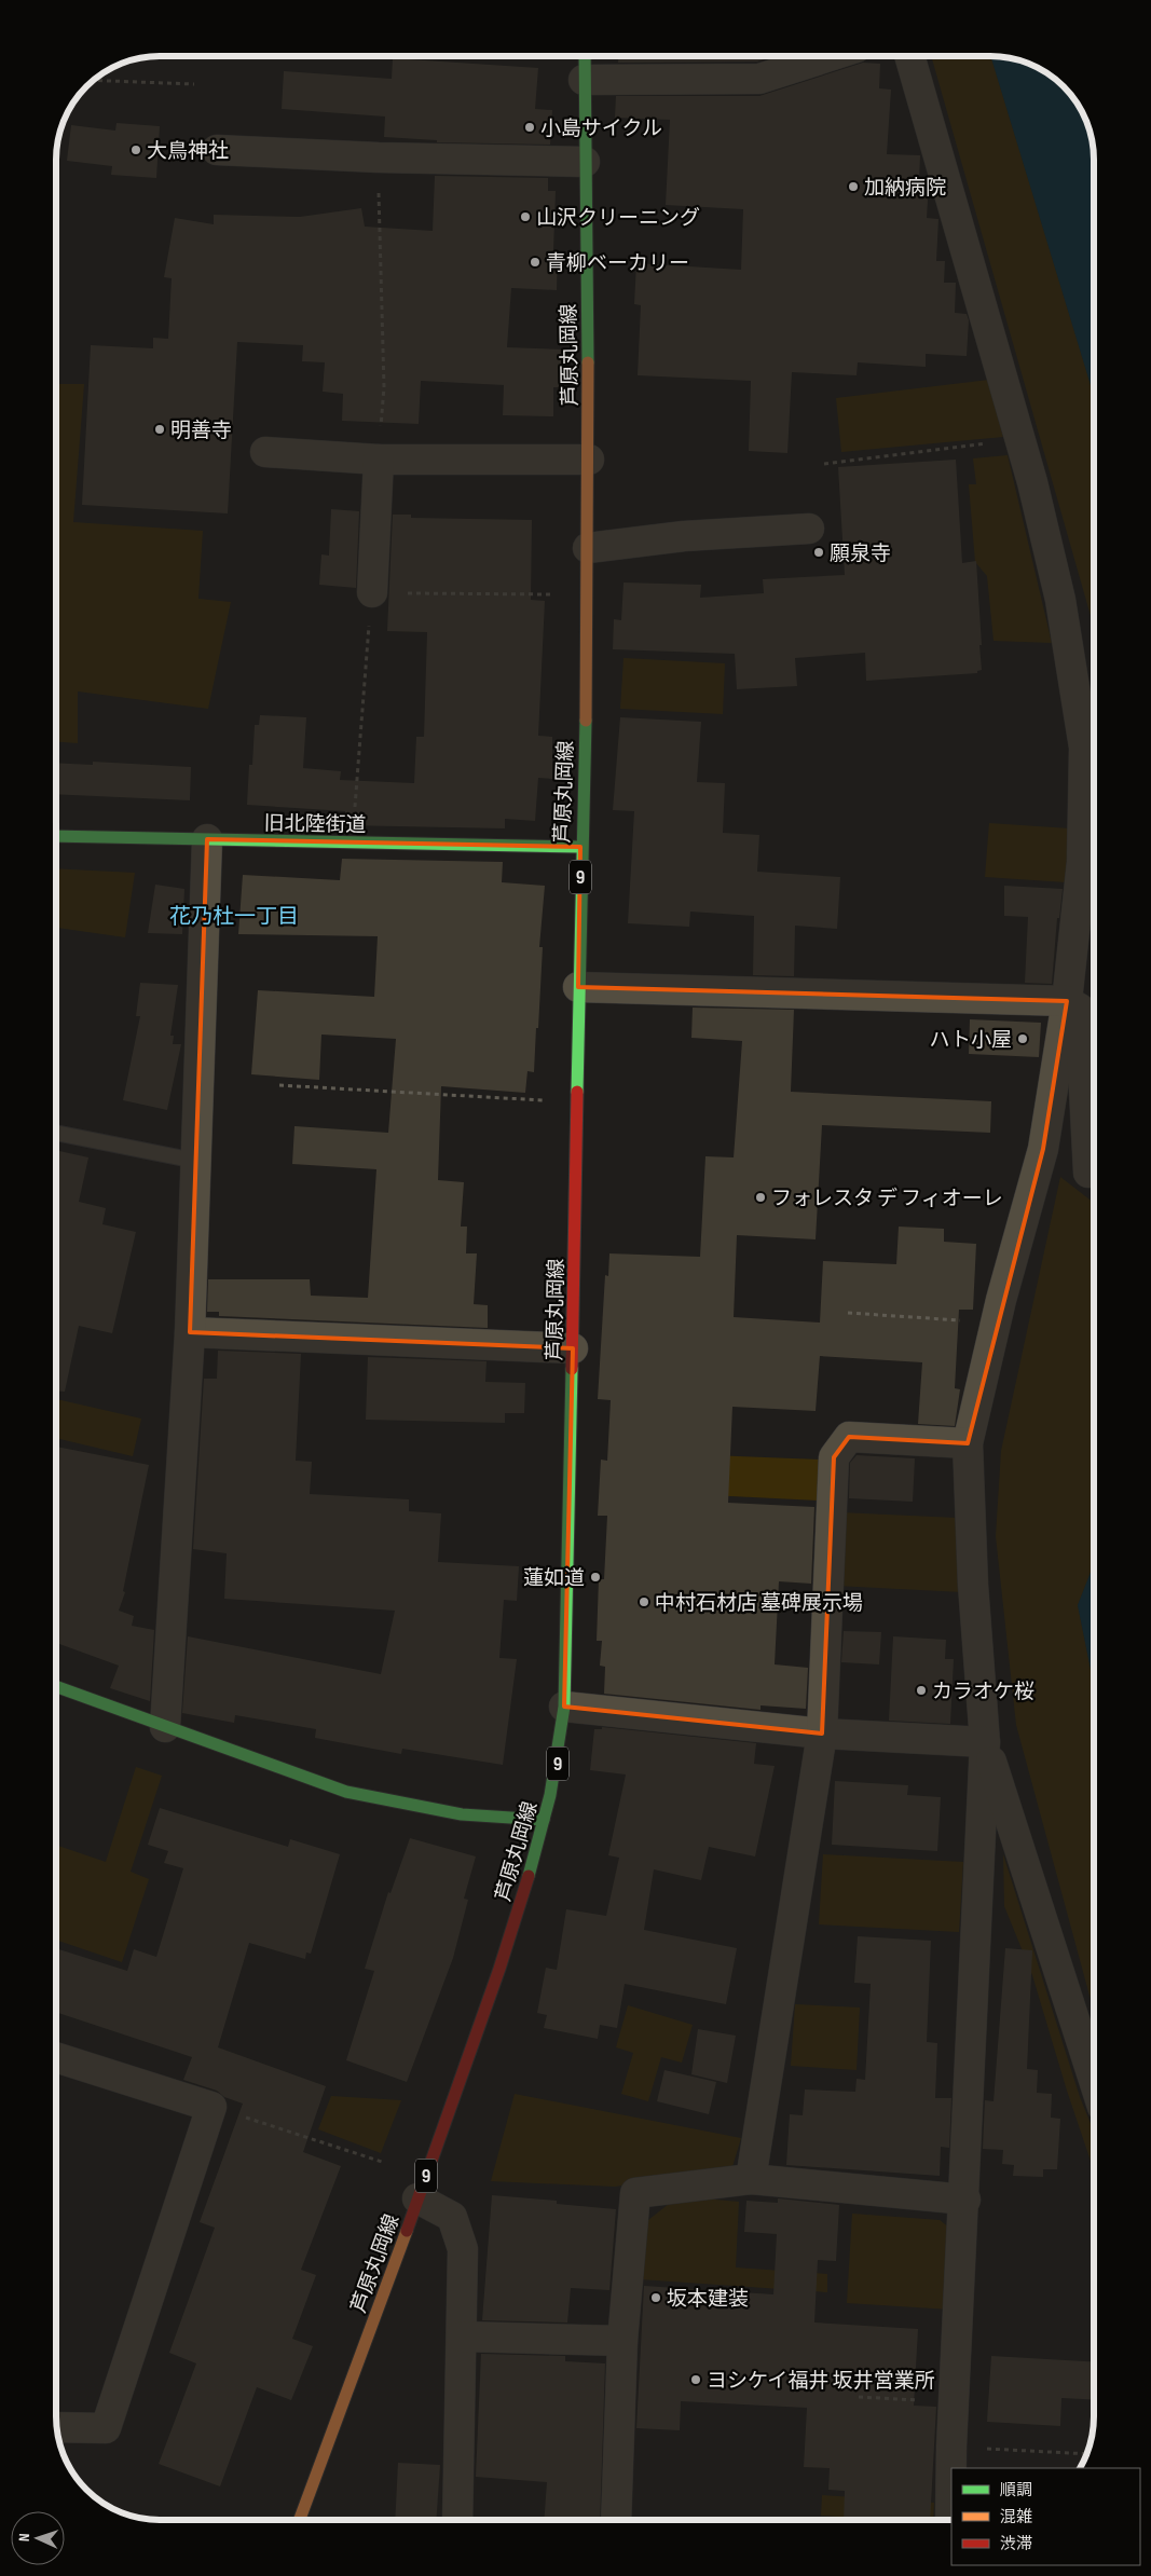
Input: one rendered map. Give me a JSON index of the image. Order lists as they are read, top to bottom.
{
  "streets": {
    "main road": ["芦原丸岡線", "旧北陸街道", "9"]
  },
  "crossings": [
    ["芦原丸岡線", "旧北陸街道"]
  ],
  "districts": ["花乃杜一丁目"],
  "places": [
    "小島サイクル",
    "大鳥神社",
    "加納病院",
    "山沢クリーニング",
    "青柳ベーカリー",
    "明善寺",
    "願泉寺",
    "ハト小屋",
    "フォレスタ デ フィオーレ",
    "蓮如道",
    "中村石材店 墓碑展示場",
    "カラオケ桜",
    "坂本建装",
    "ヨシケイ福井 坂井営業所"
  ],
  "legend": ["順調", "混雑", "渋滞"],
  "north": "left"
}
